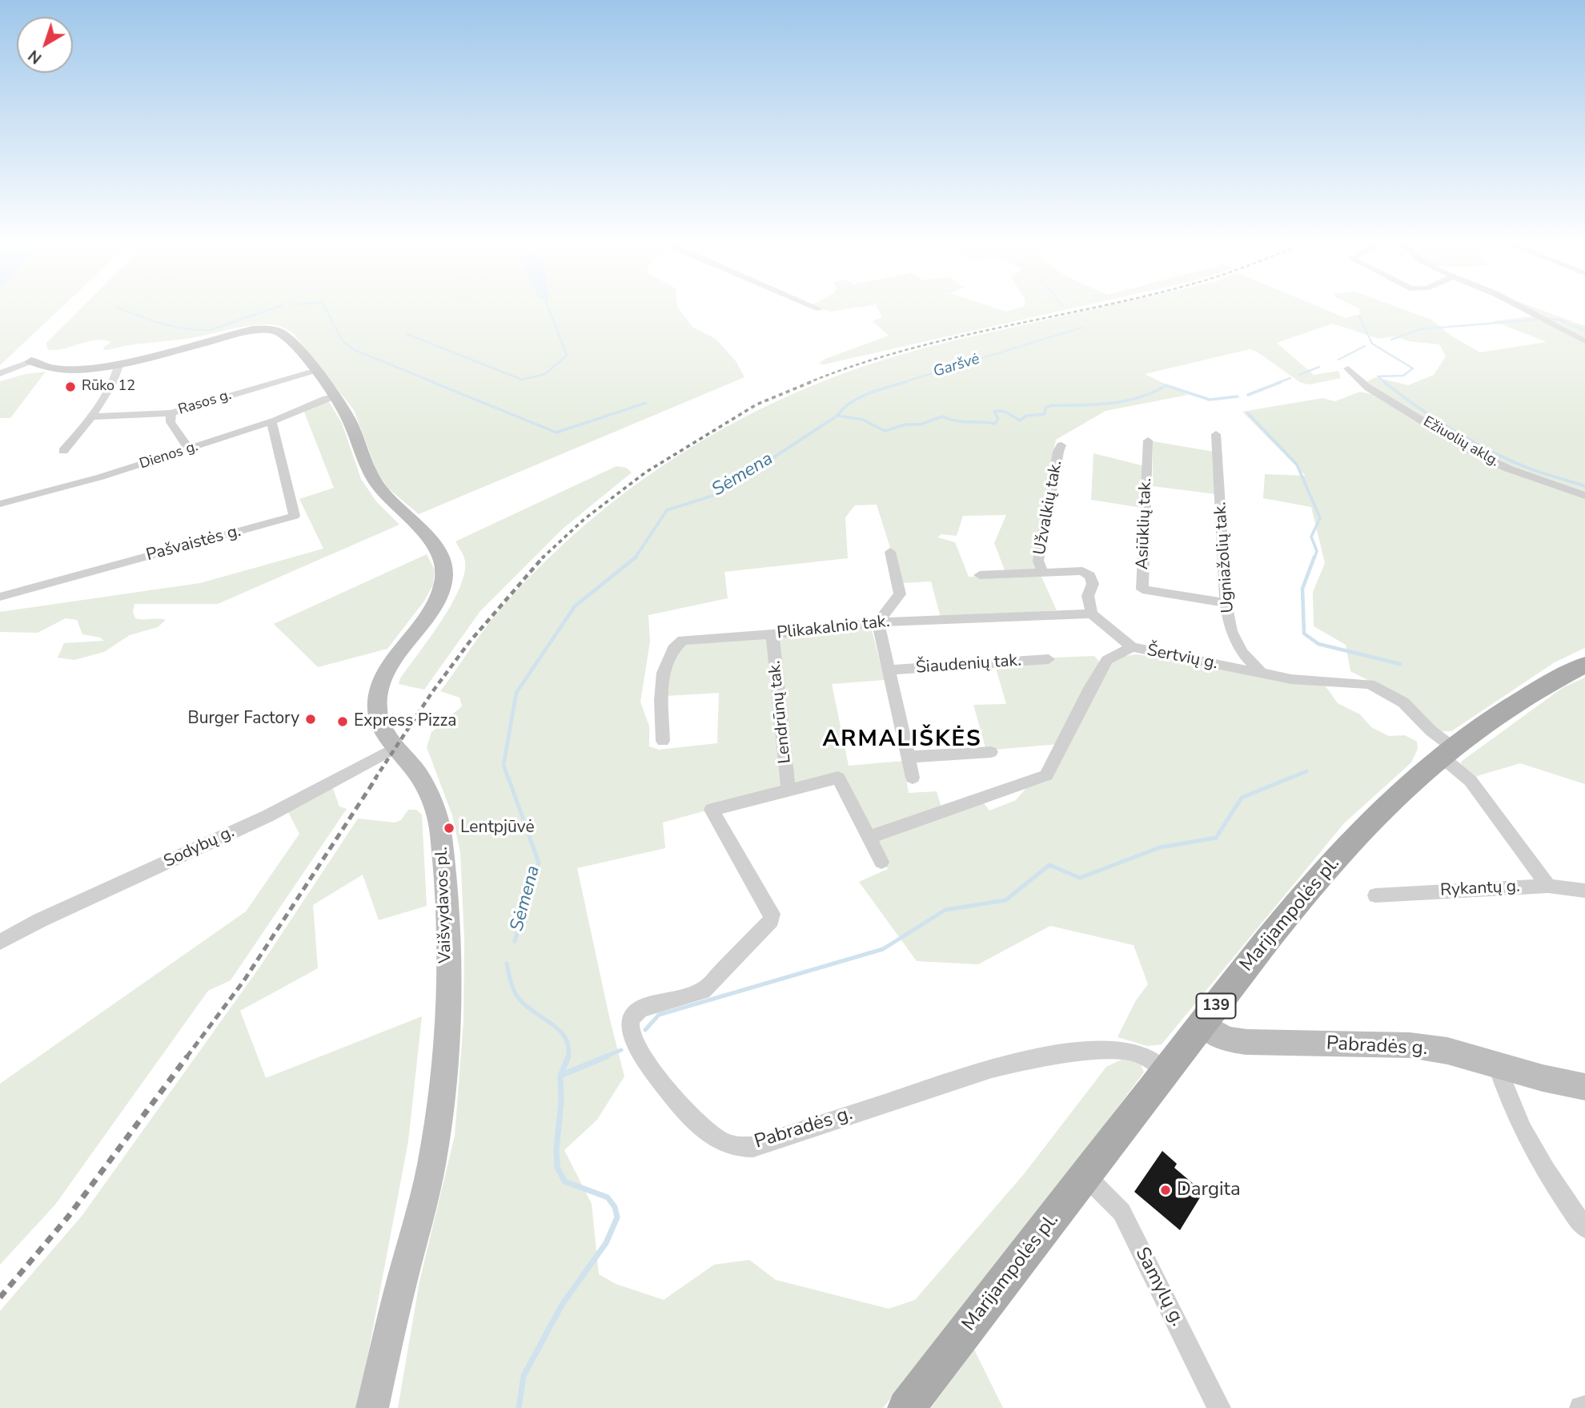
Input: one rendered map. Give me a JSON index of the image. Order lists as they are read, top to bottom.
{
  "streets": {
    "main road": [
      "Vaišvydavos pl.",
      "Marijampolės pl.",
      "139",
      "Pabradės g."
    ],
    "street": [
      "Rasos g.",
      "Ežiuolių aklg.",
      "Dienos g.",
      "Užvalkių tak.",
      "Asiūklių tak.",
      "Pašvaistės g.",
      "Ugniažolių tak.",
      "Plikakalnio tak.",
      "Šertvių g.",
      "Šiaudenių tak.",
      "Lendrūnų tak.",
      "Sodybų g.",
      "Rykantų g.",
      "Samylų g."
    ]
  },
  "crossings": [
    ["Rasos g.", "Vaišvydavos pl."],
    ["Dienos g.", "Pašvaistės g."],
    ["Dienos g.", "Vaišvydavos pl."],
    ["Asiūklių tak.", "Ugniažolių tak."],
    ["Ugniažolių tak.", "Šertvių g."],
    ["Plikakalnio tak.", "Lendrūnų tak."],
    ["Šertvių g.", "Rykantų g."],
    ["Šertvių g.", "Marijampolės pl."],
    ["Lendrūnų tak.", "Pabradės g."],
    ["Sodybų g.", "Vaišvydavos pl."],
    ["Marijampolės pl.", "Pabradės g."],
    ["Marijampolės pl.", "Samylų g."]
  ],
  "districts": ["ARMALIŠKĖS"],
  "water": ["Garšvė", "Sėmena"],
  "places": [
    "Rūko 12",
    "Burger Factory",
    "Express Pizza",
    "Lentpjūvė",
    "Dargita"
  ],
  "north": "bottom left"
}
